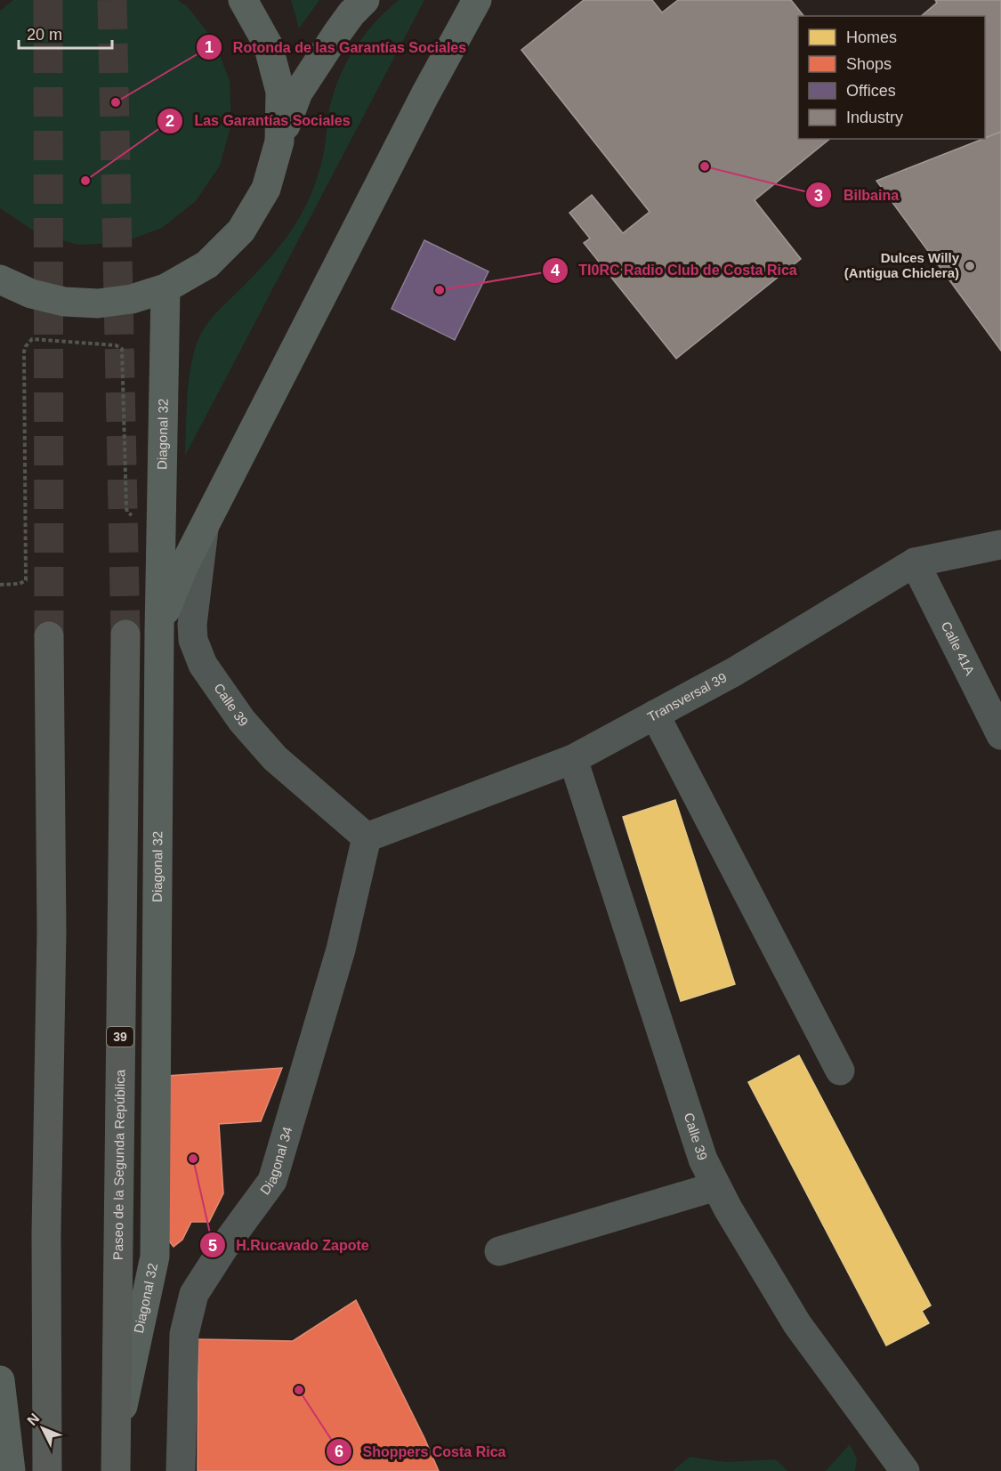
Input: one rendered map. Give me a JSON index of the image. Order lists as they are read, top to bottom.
{
  "streets": {
    "highway": ["39", "Paseo de la Segunda República"],
    "main road": ["Diagonal 32"],
    "street": [
      "Calle 41A",
      "Transversal 39",
      "Calle 39",
      "Diagonal 34"
    ]
  },
  "crossings": [
    ["Diagonal 32", "Paseo de la Segunda República"],
    ["Calle 41A", "Transversal 39"],
    ["Transversal 39", "Calle 39"],
    ["Transversal 39", "Diagonal 34"],
    ["Calle 39", "Diagonal 34"]
  ],
  "places": [
    "Rotonda de las Garantías Sociales",
    "Bilbaina",
    "Las Garantías Sociales",
    "Dulces Willy (Antigua Chiclera)",
    "TI0RC Radio Club de Costa Rica",
    "H.Rucavado Zapote",
    "Shoppers Costa Rica"
  ],
  "legend": [
    "Homes",
    "Shops",
    "Offices",
    "Industry"
  ],
  "scale_bar": "20 m",
  "north": "top left"
}
